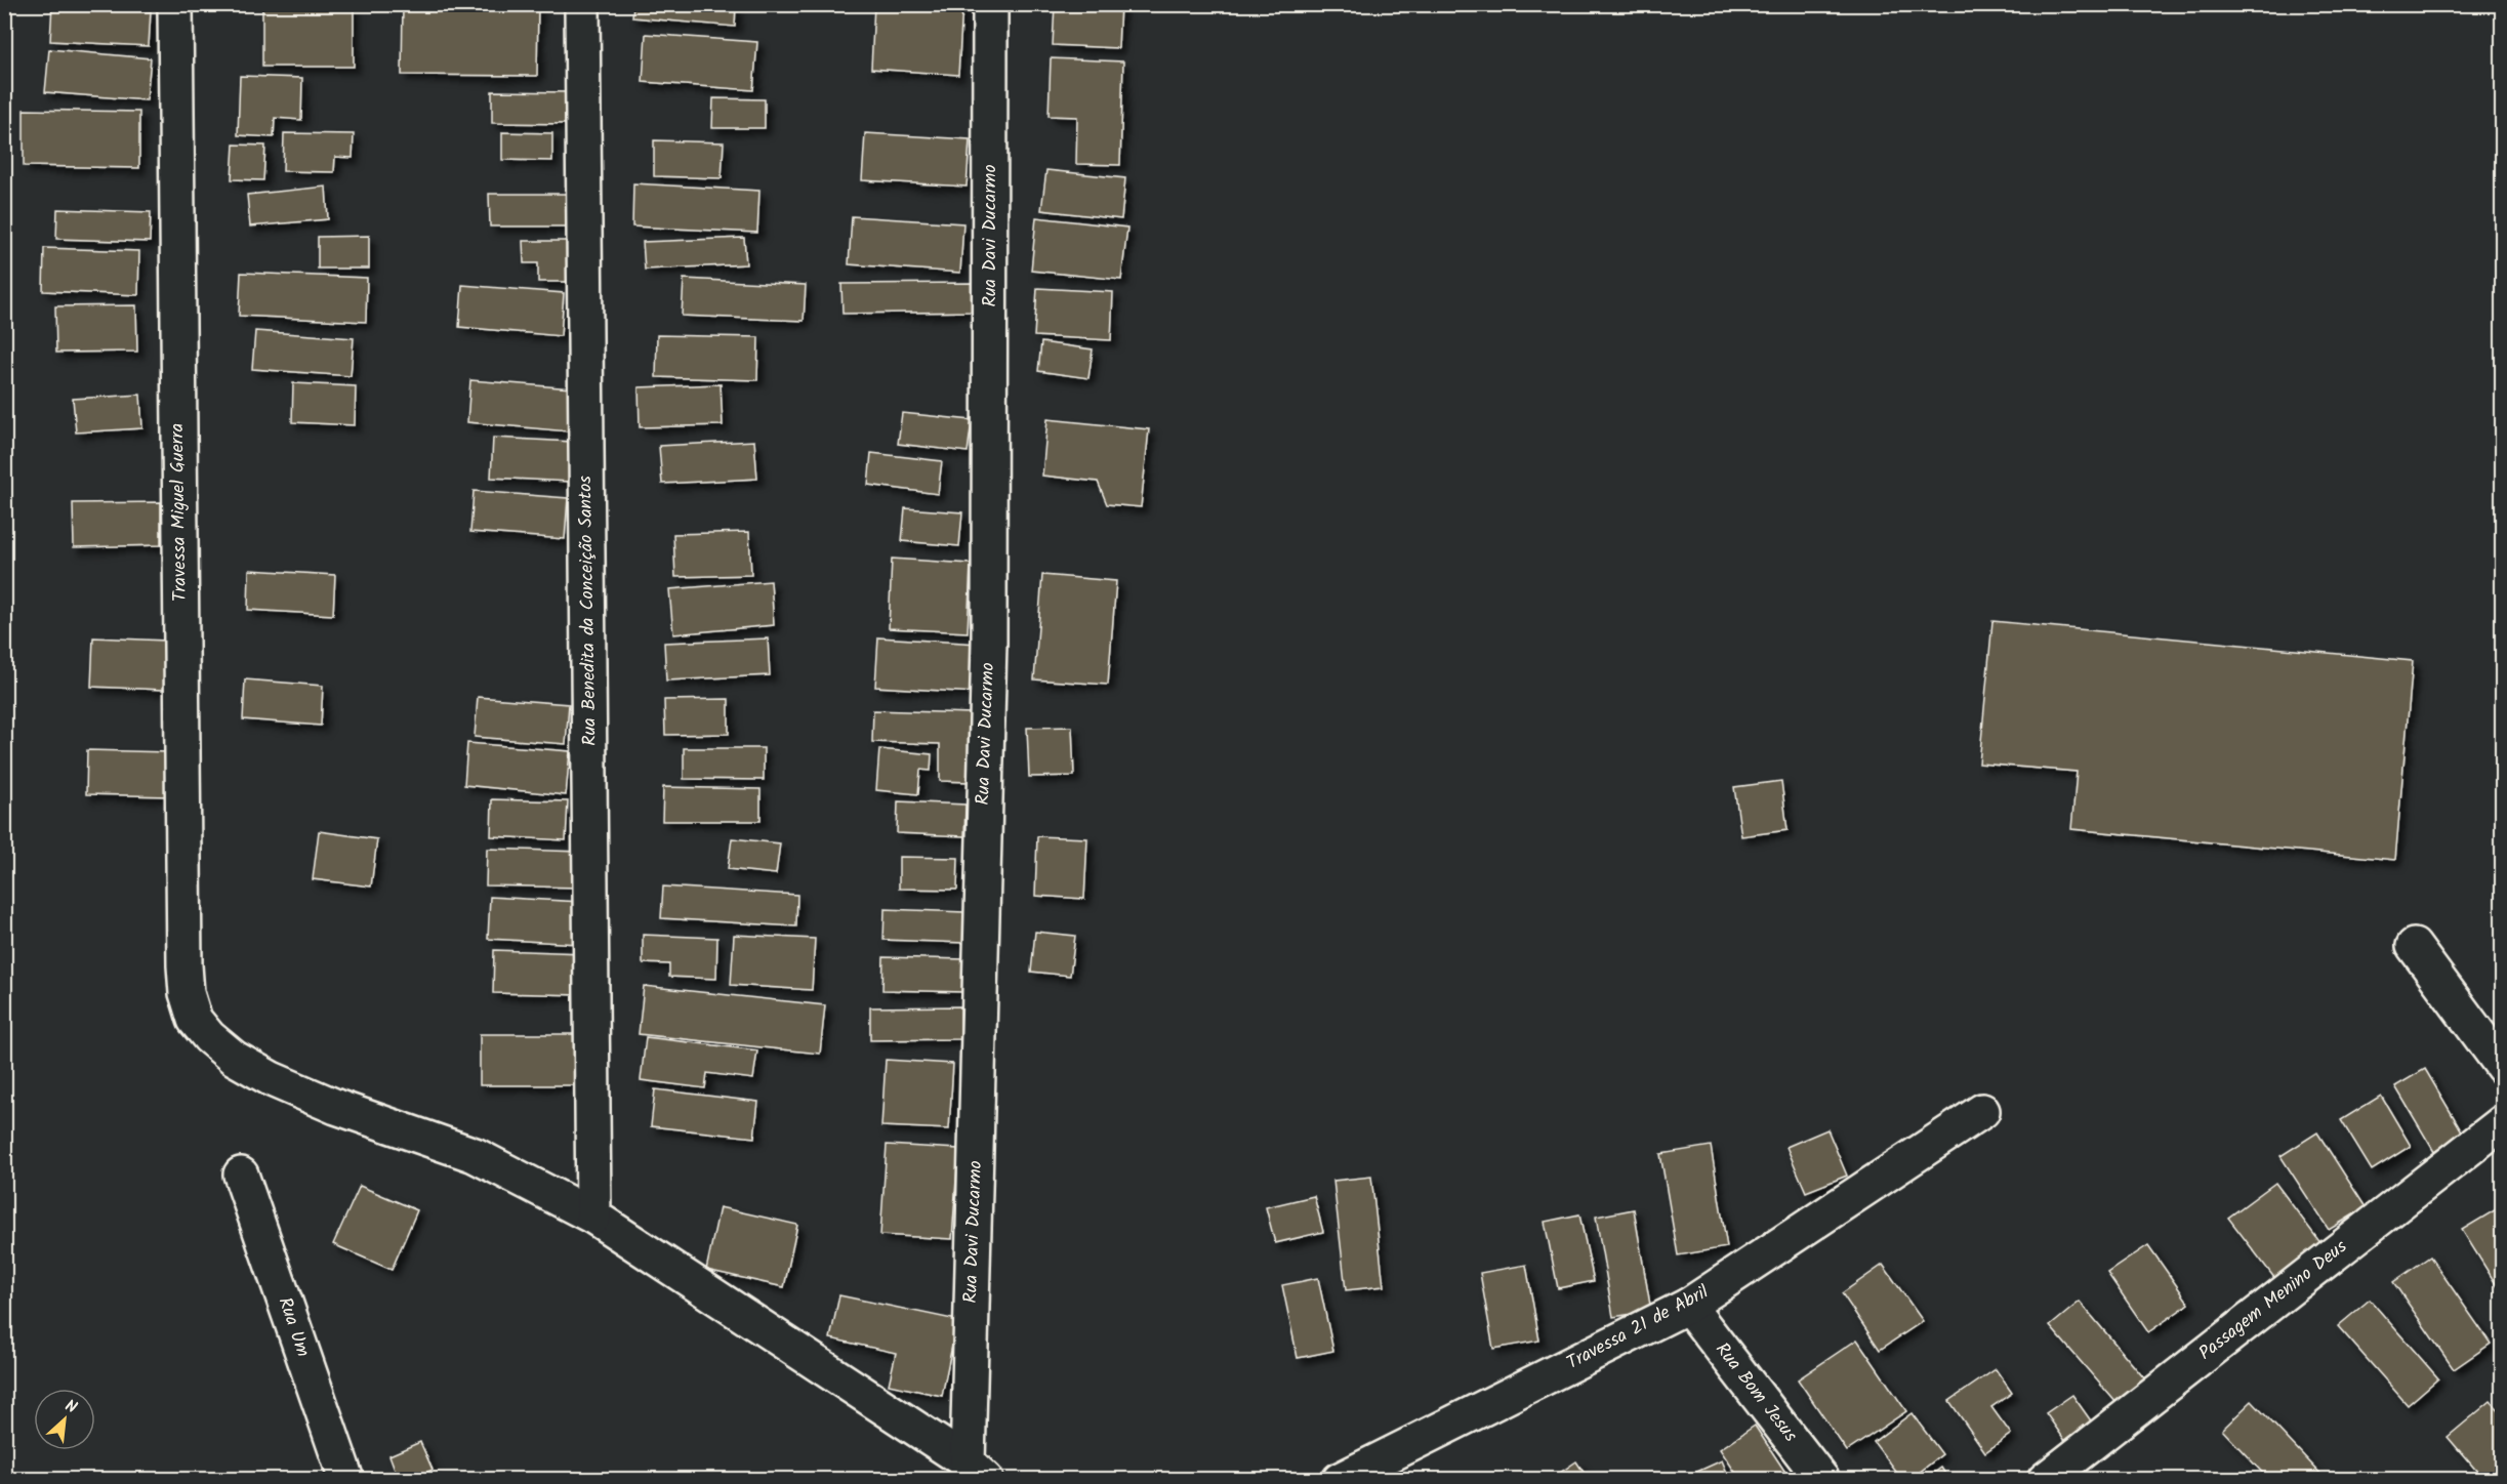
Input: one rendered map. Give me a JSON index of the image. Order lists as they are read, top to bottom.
{
  "streets": {
    "street": [
      "Rua Davi Ducarmo",
      "Travessa Miguel Guerra",
      "Rua Benedita da Conceição Santos",
      "Passagem Menino Deus",
      "Rua Um",
      "Travessa 21 de Abril",
      "Rua Bom Jesus"
    ]
  },
  "crossings": [
    ["Travessa Miguel Guerra", "Rua Benedita da Conceição Santos"],
    ["Travessa 21 de Abril", "Rua Bom Jesus"]
  ],
  "north": "top right"
}
